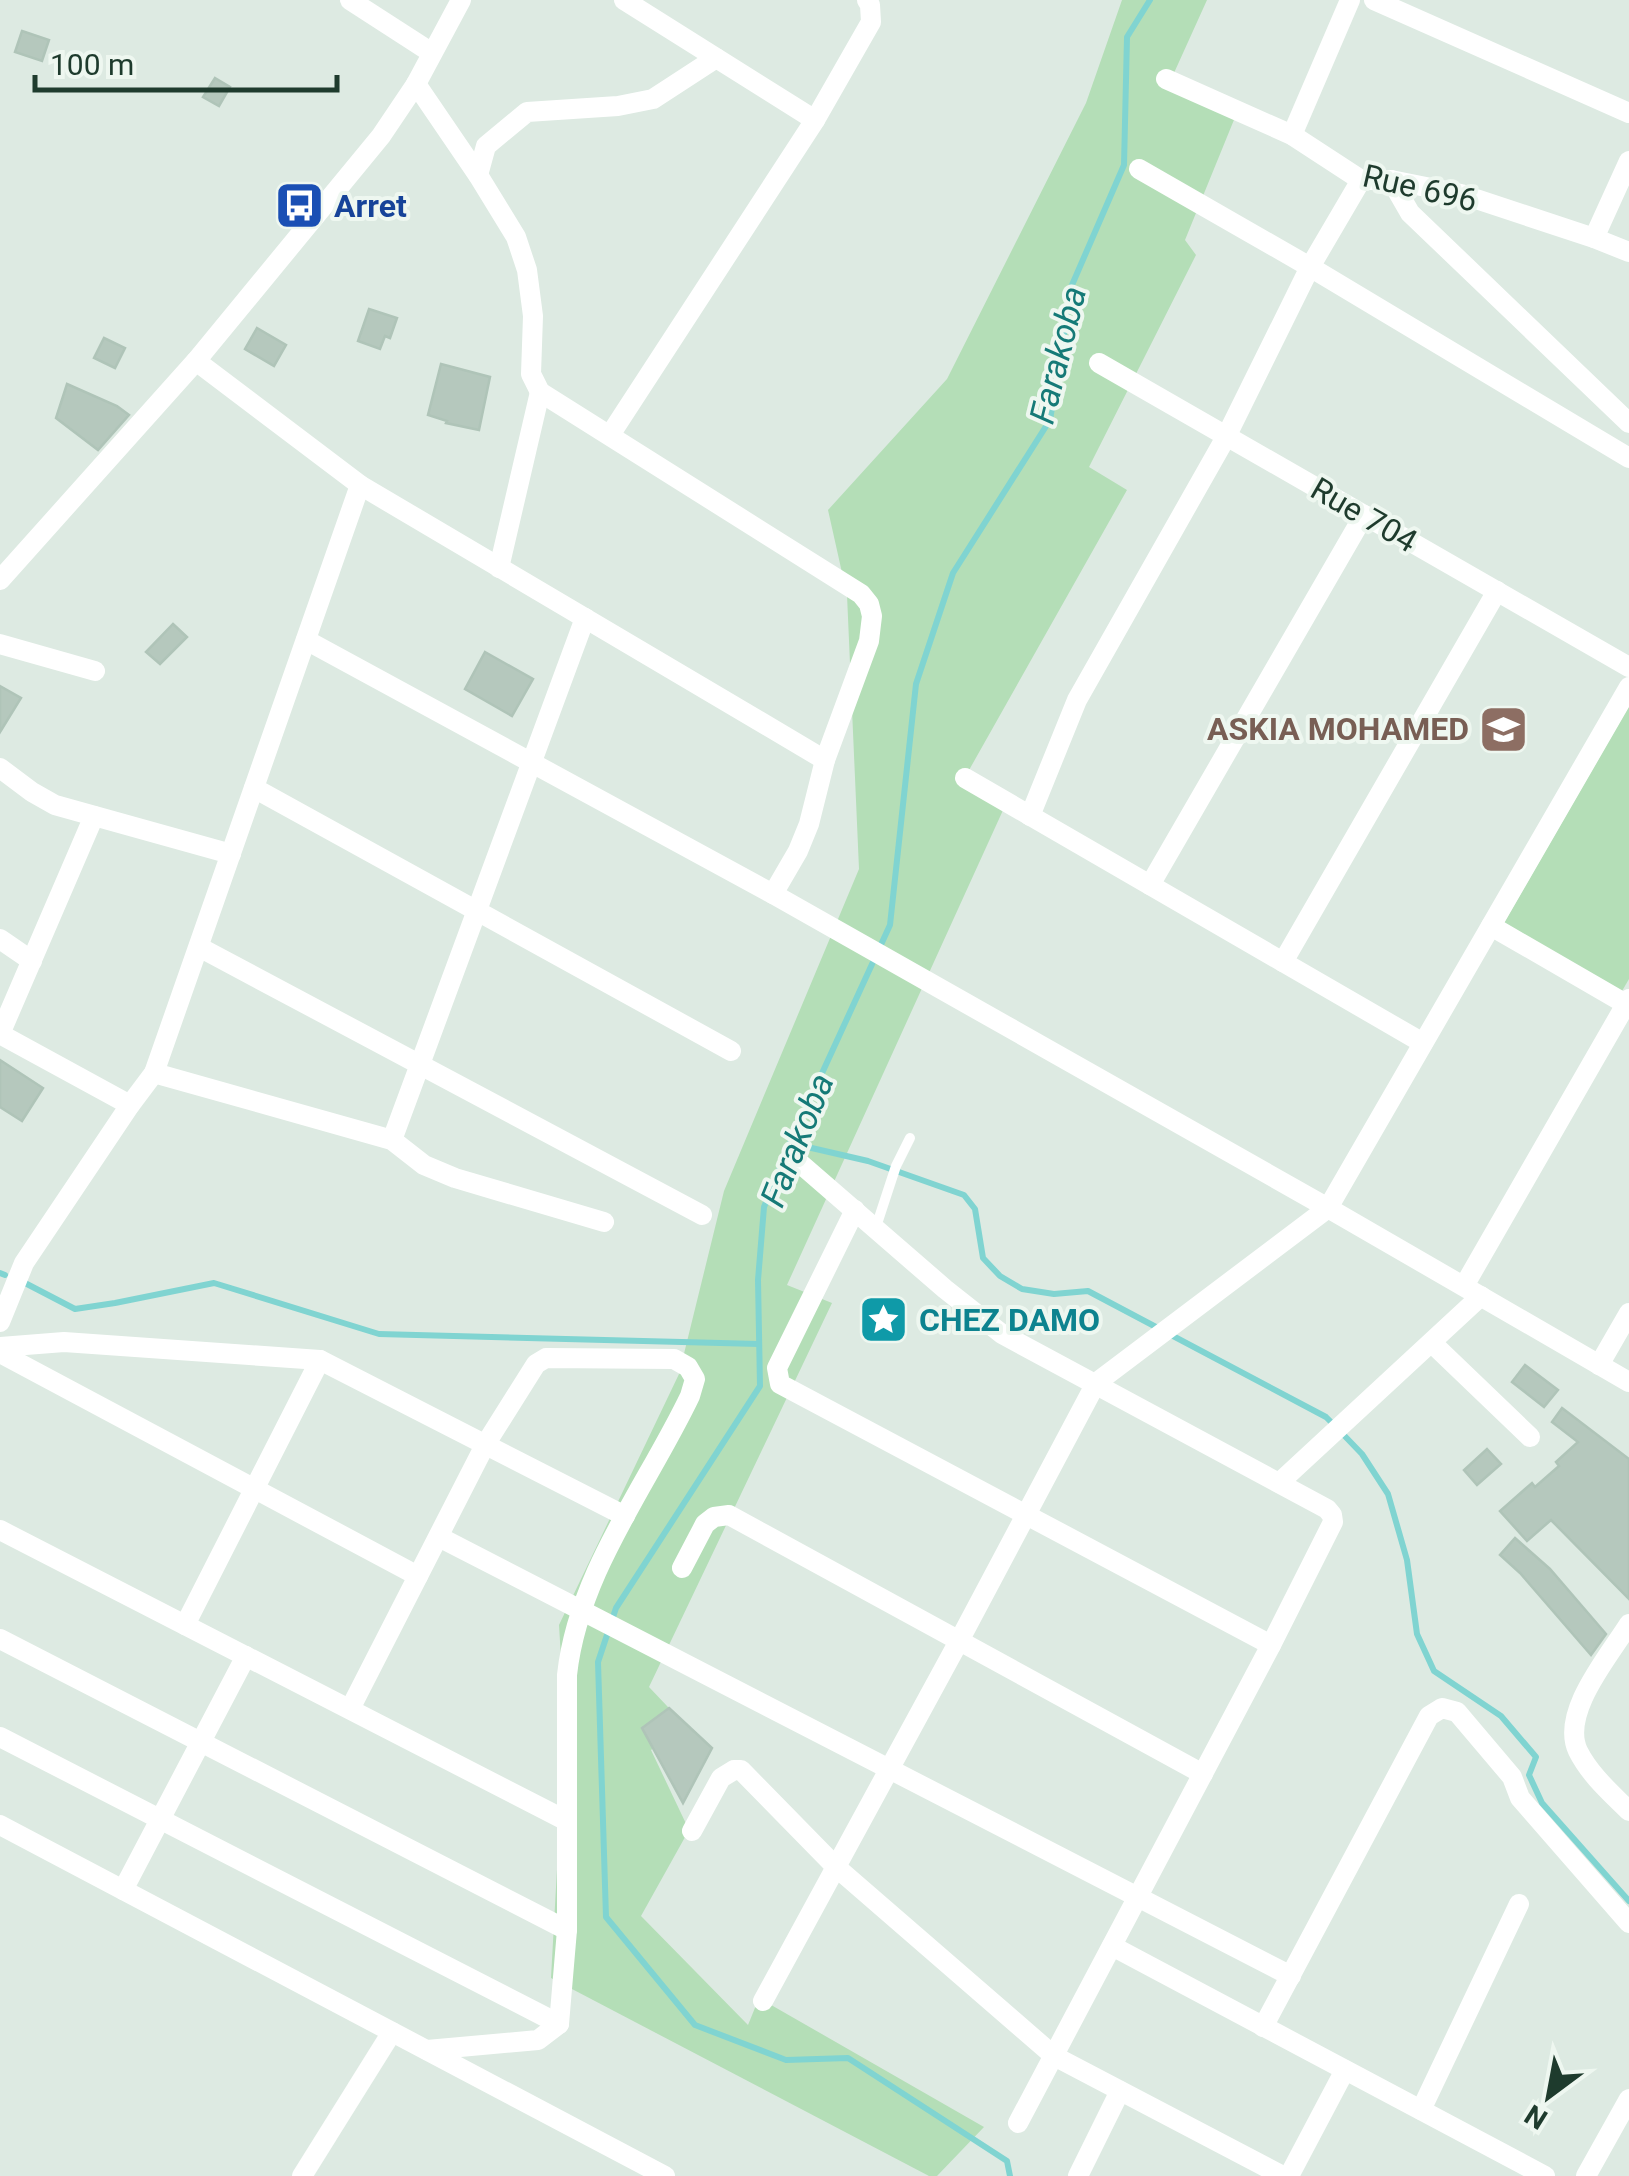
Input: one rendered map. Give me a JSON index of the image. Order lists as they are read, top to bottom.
{
  "streets": {
    "street": ["Rue 696", "Rue 704"]
  },
  "water": ["Farakoba"],
  "places": {
    "bus stop": ["Arret"],
    "school or university": ["ASKIA MOHAMED"],
    "place": ["CHEZ DAMO"]
  },
  "scale_bar": "100 m",
  "north": "bottom left"
}
